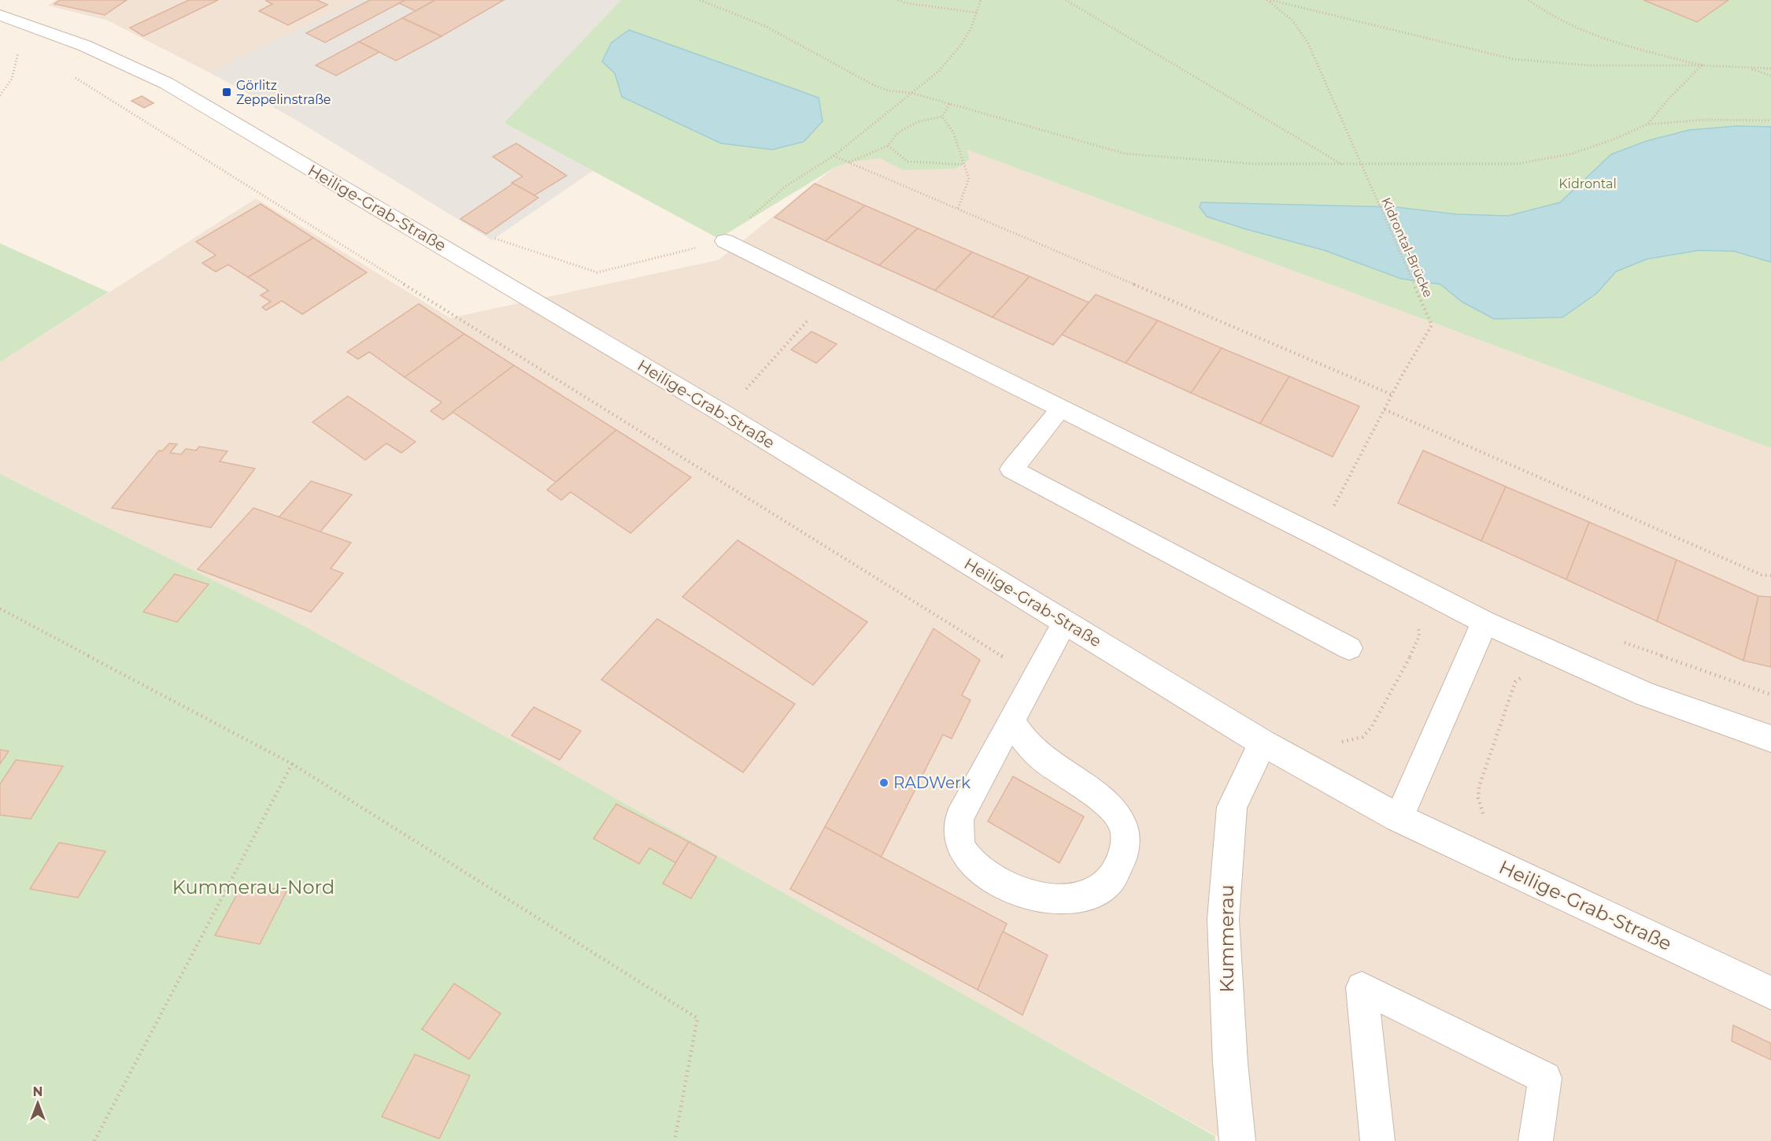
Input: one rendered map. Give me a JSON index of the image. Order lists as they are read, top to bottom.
{
  "streets": {
    "street": ["Heilige-Grab-Straße", "Kummerau"],
    "path": ["Kidrontal-Brücke"]
  },
  "crossings": [
    ["Heilige-Grab-Straße", "Kummerau"]
  ],
  "parks": ["Kidrontal", "Kummerau-Nord"],
  "places": {
    "transit": ["Görlitz Zeppelinstraße"],
    "other": ["RADWerk"]
  },
  "north": "top"
}
